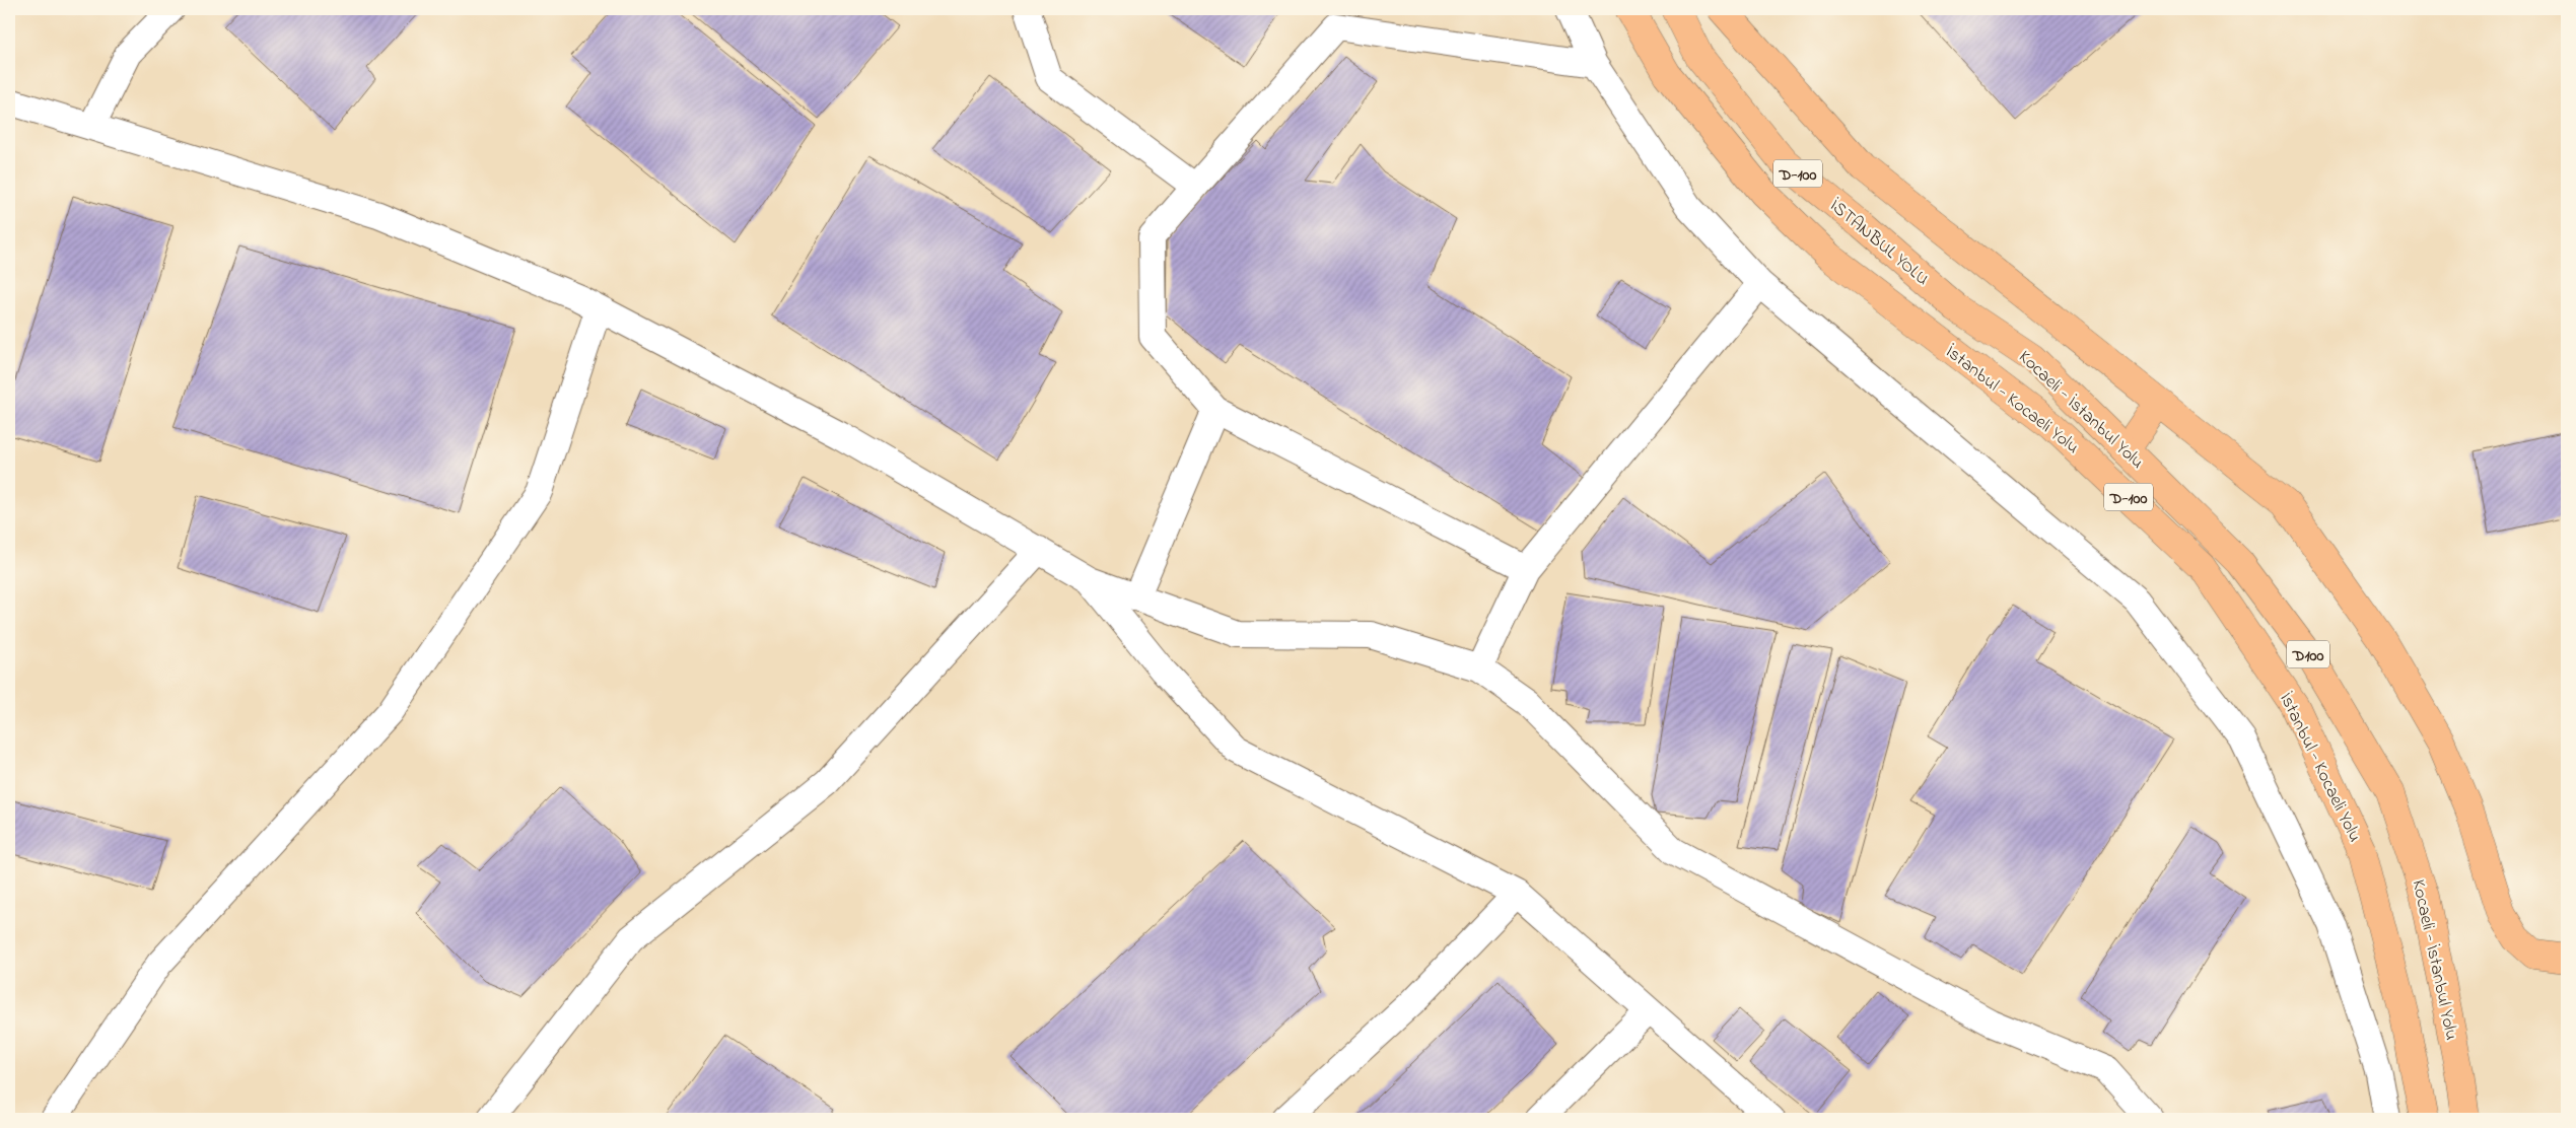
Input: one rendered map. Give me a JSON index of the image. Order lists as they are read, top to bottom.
{
  "streets": {
    "main road": [
      "D-100",
      "İSTANBUL YOLU",
      "İstanbul - Kocaeli Yolu",
      "Kocaeli - İstanbul Yolu",
      "D100"
    ]
  },
  "crossings": [
    ["İSTANBUL YOLU", "Kocaeli - İstanbul Yolu"]
  ]
}
